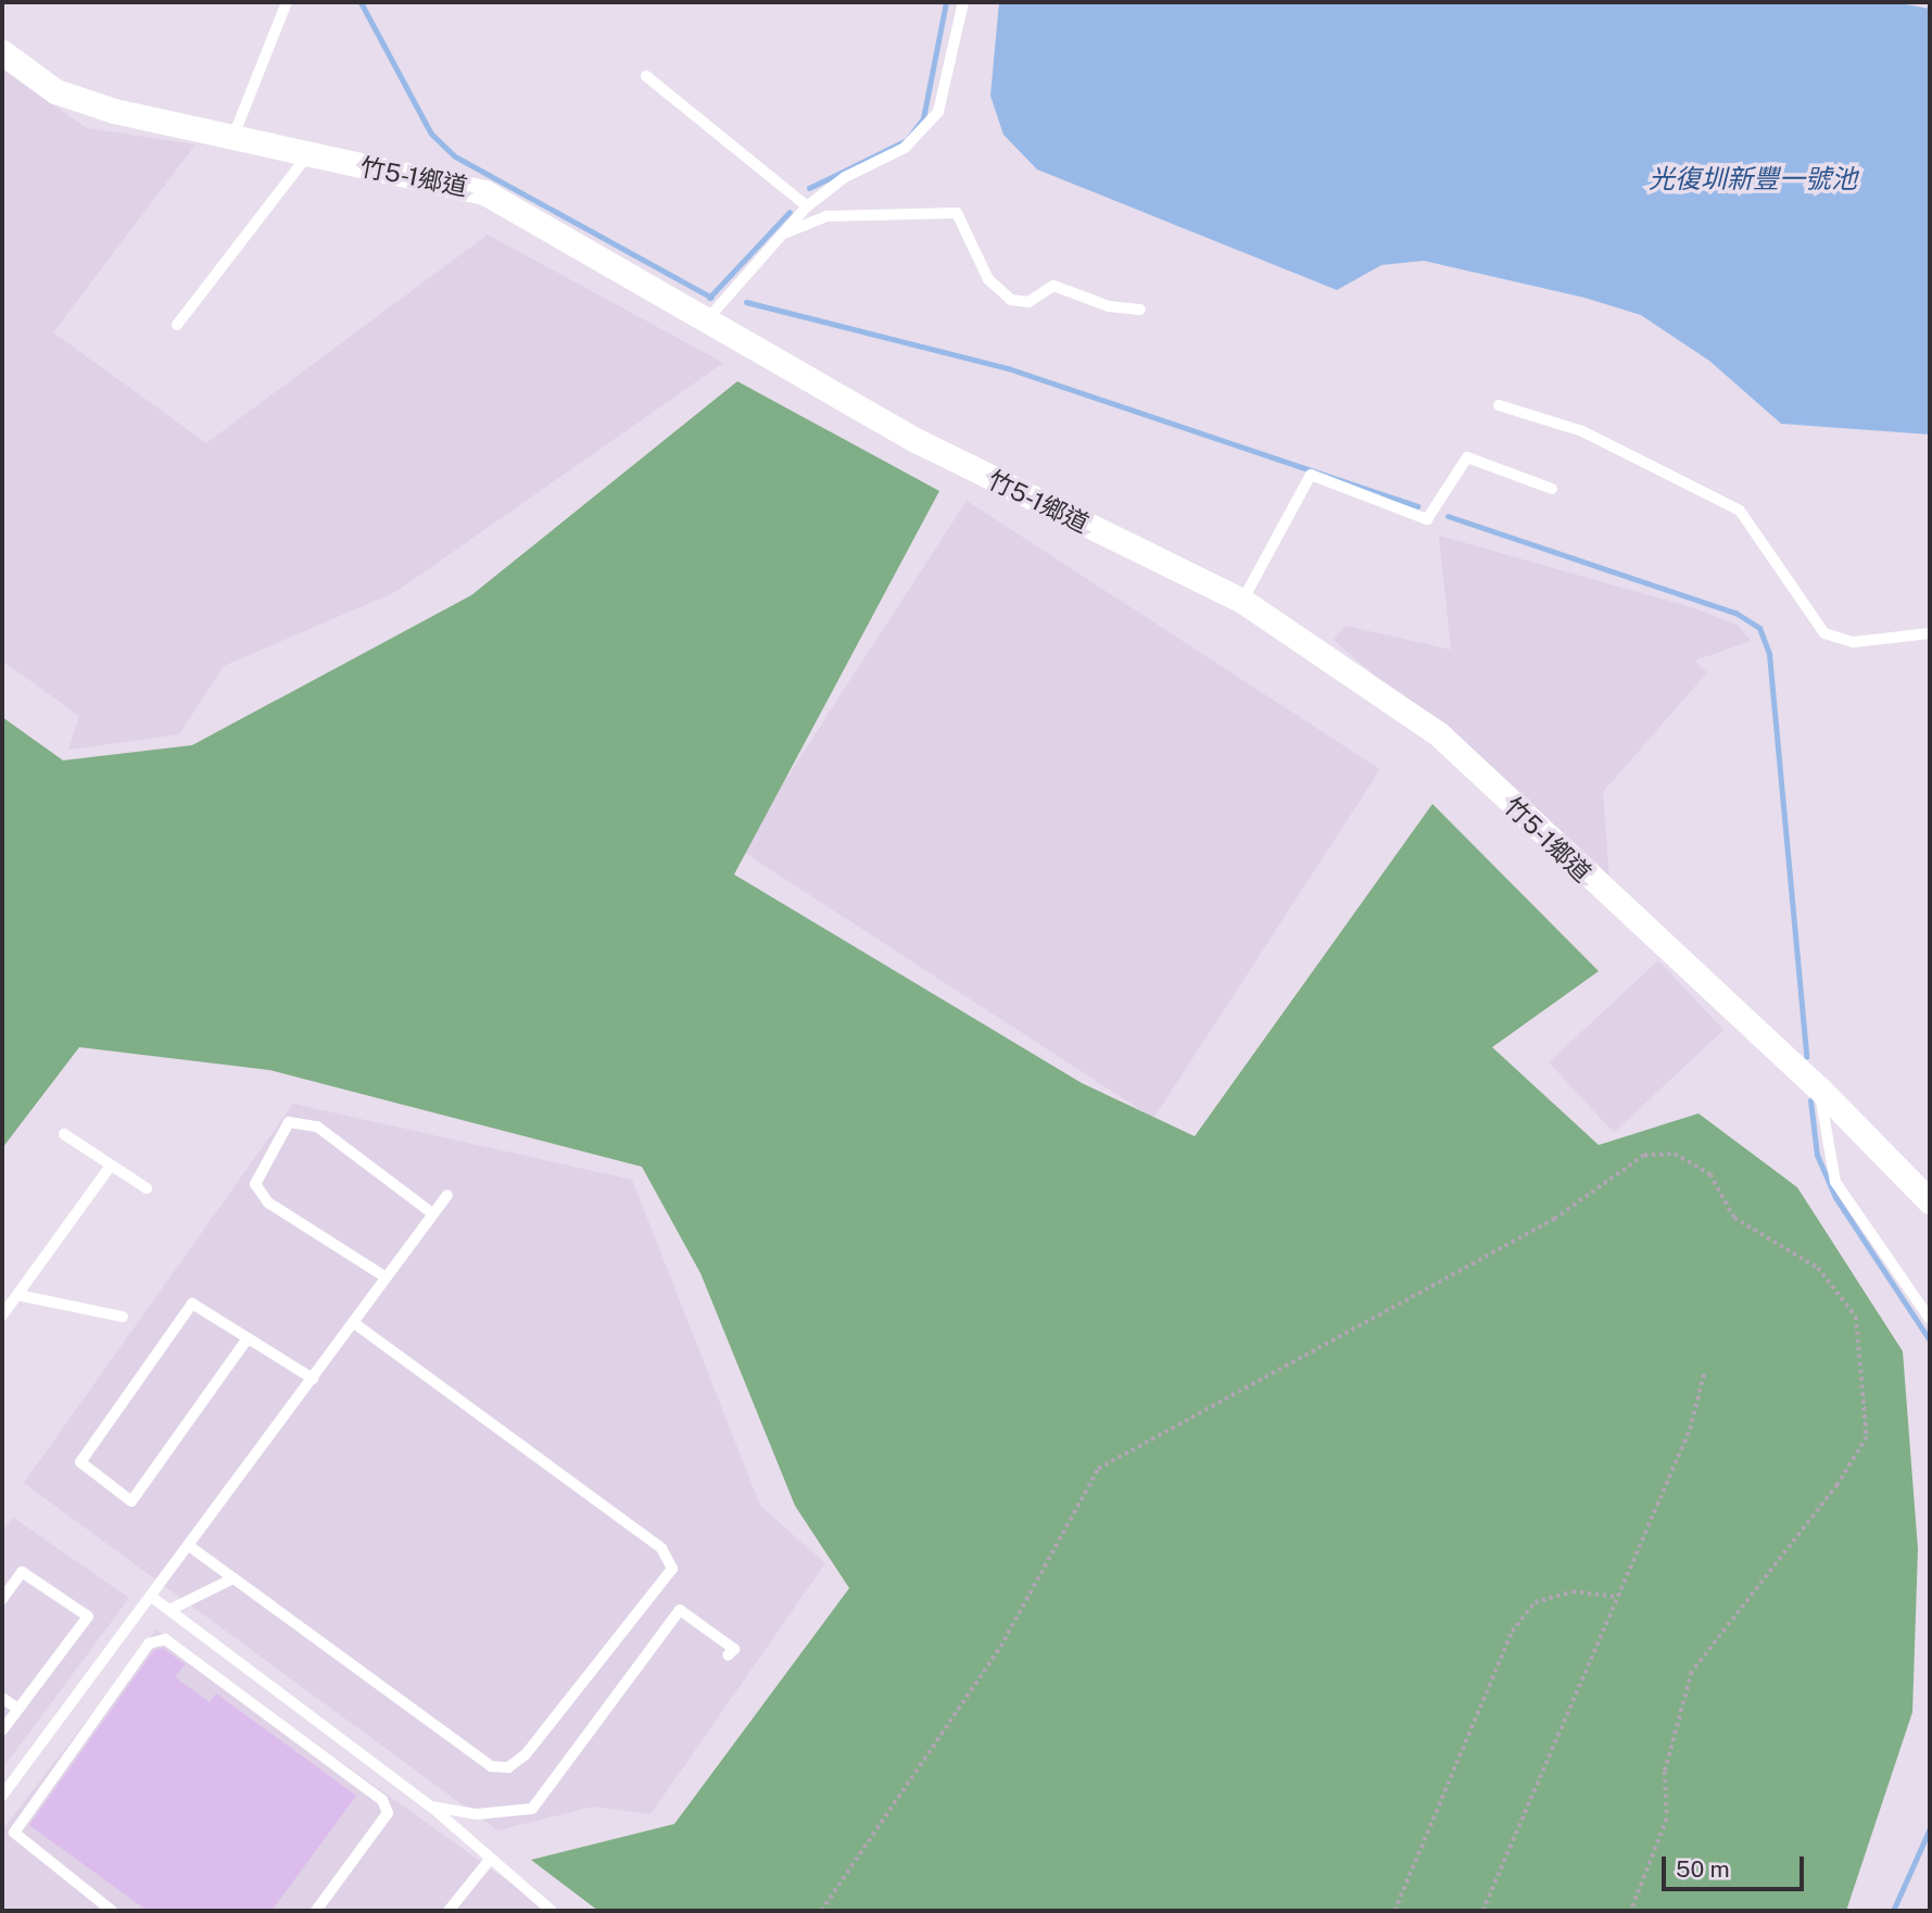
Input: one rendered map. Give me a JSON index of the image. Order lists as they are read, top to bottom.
{
  "streets": {
    "street": ["竹5-1鄉道"]
  },
  "water": ["光復圳新豐一號池"],
  "scale_bar": "50 m"
}
